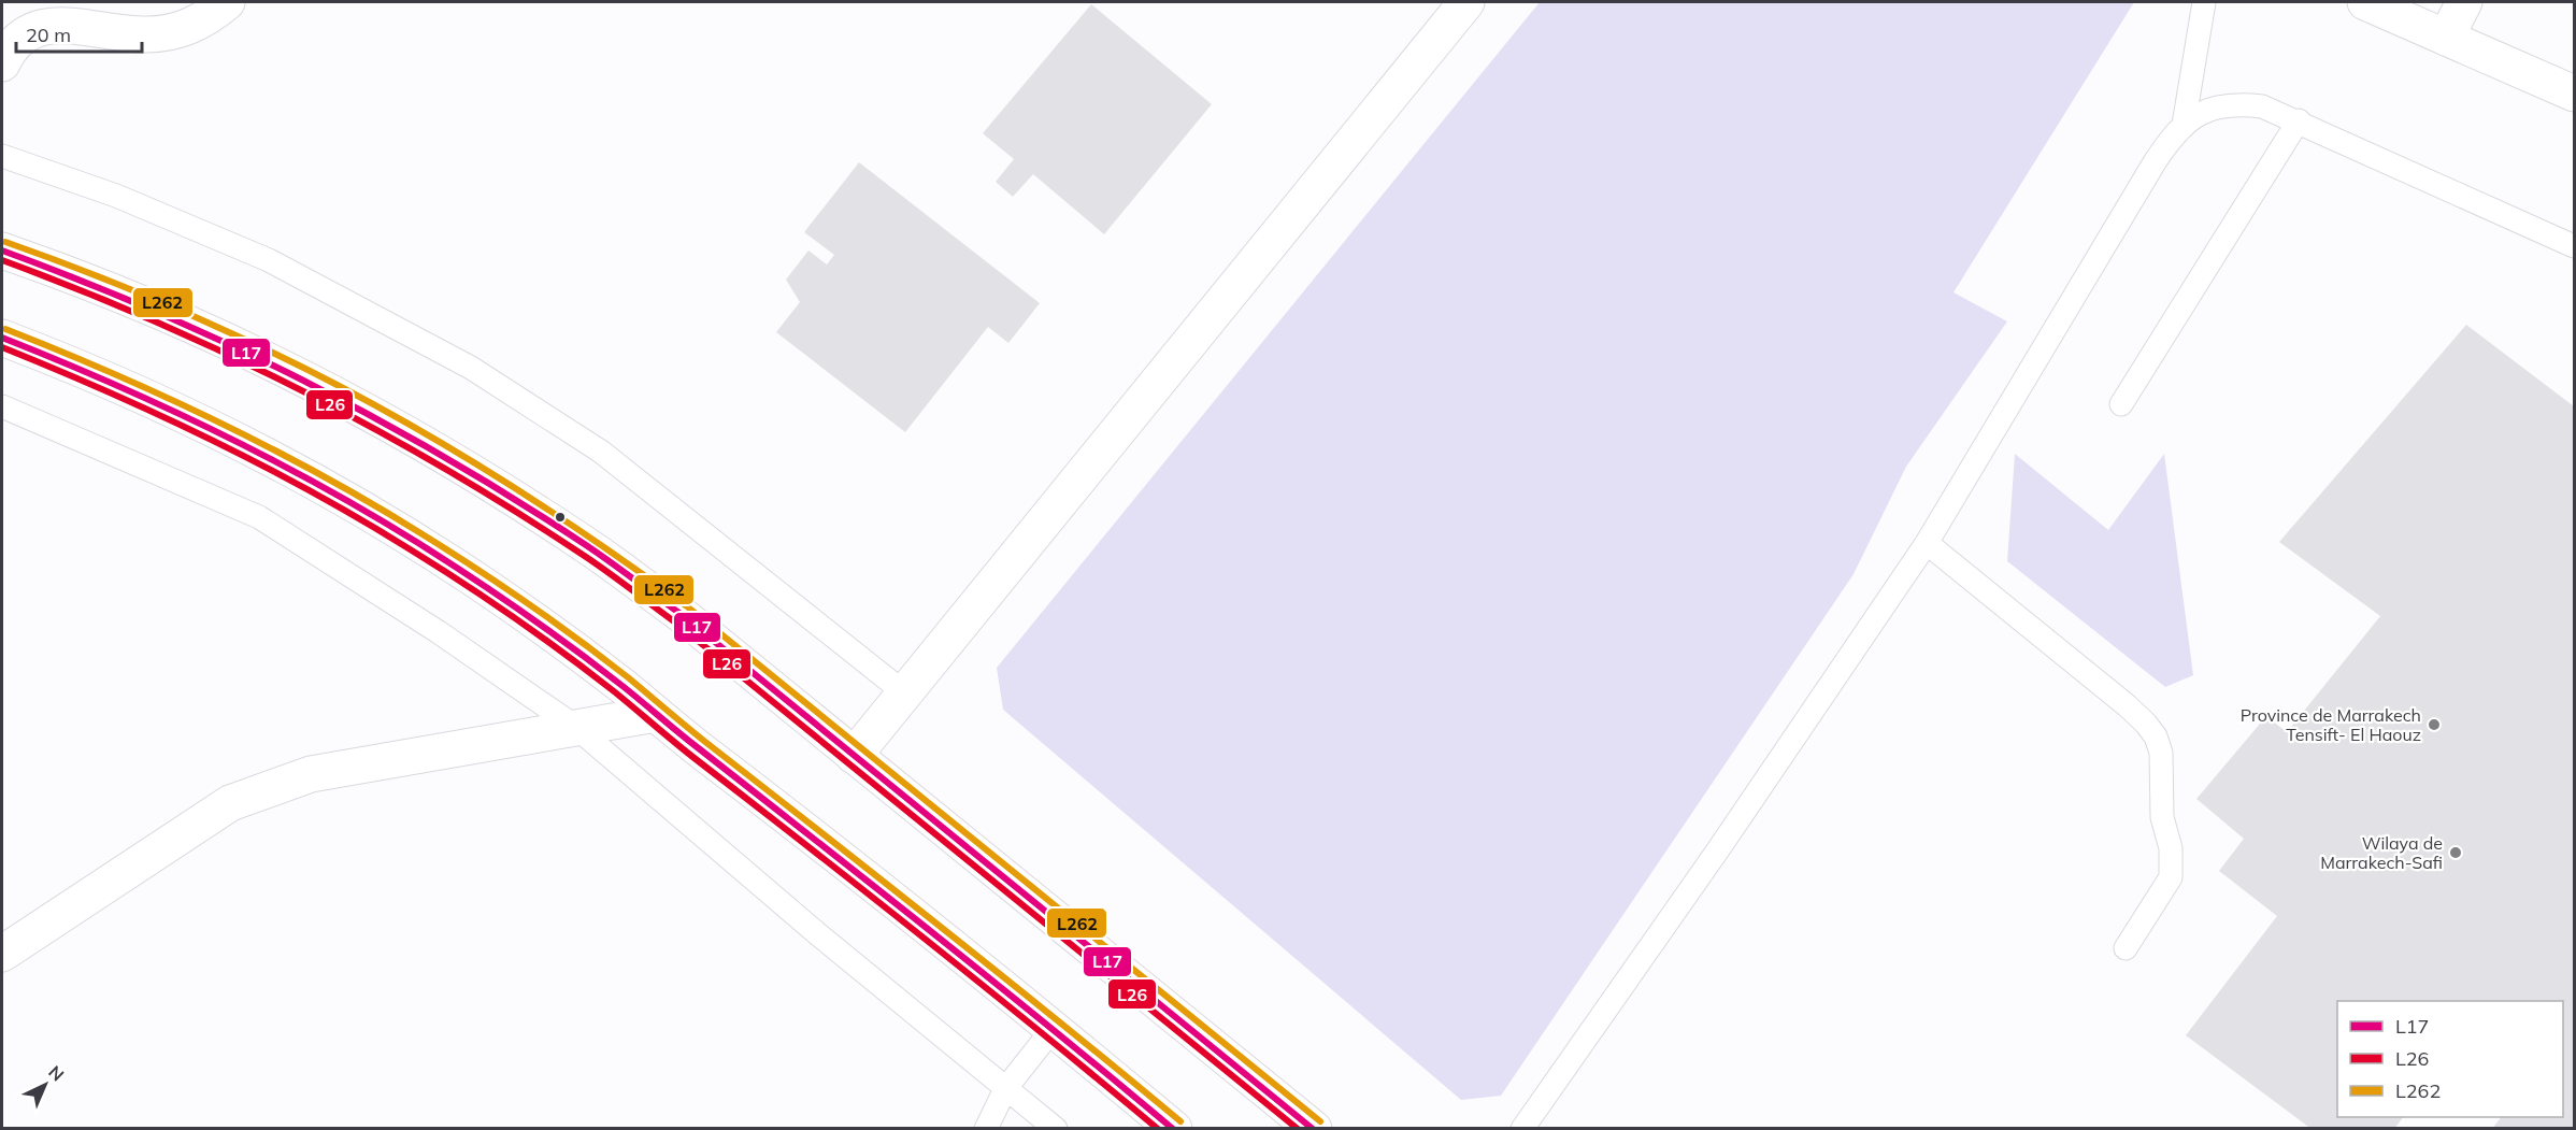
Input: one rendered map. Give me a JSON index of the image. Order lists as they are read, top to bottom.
{
  "places": ["Province de Marrakech Tensift- El Haouz", "Wilaya de Marrakech-Safi"],
  "lines": ["transit line L262", "transit line L17", "transit line L26"],
  "legend": ["L17", "L26", "L262"],
  "scale_bar": "20 m",
  "north": "top right"
}
